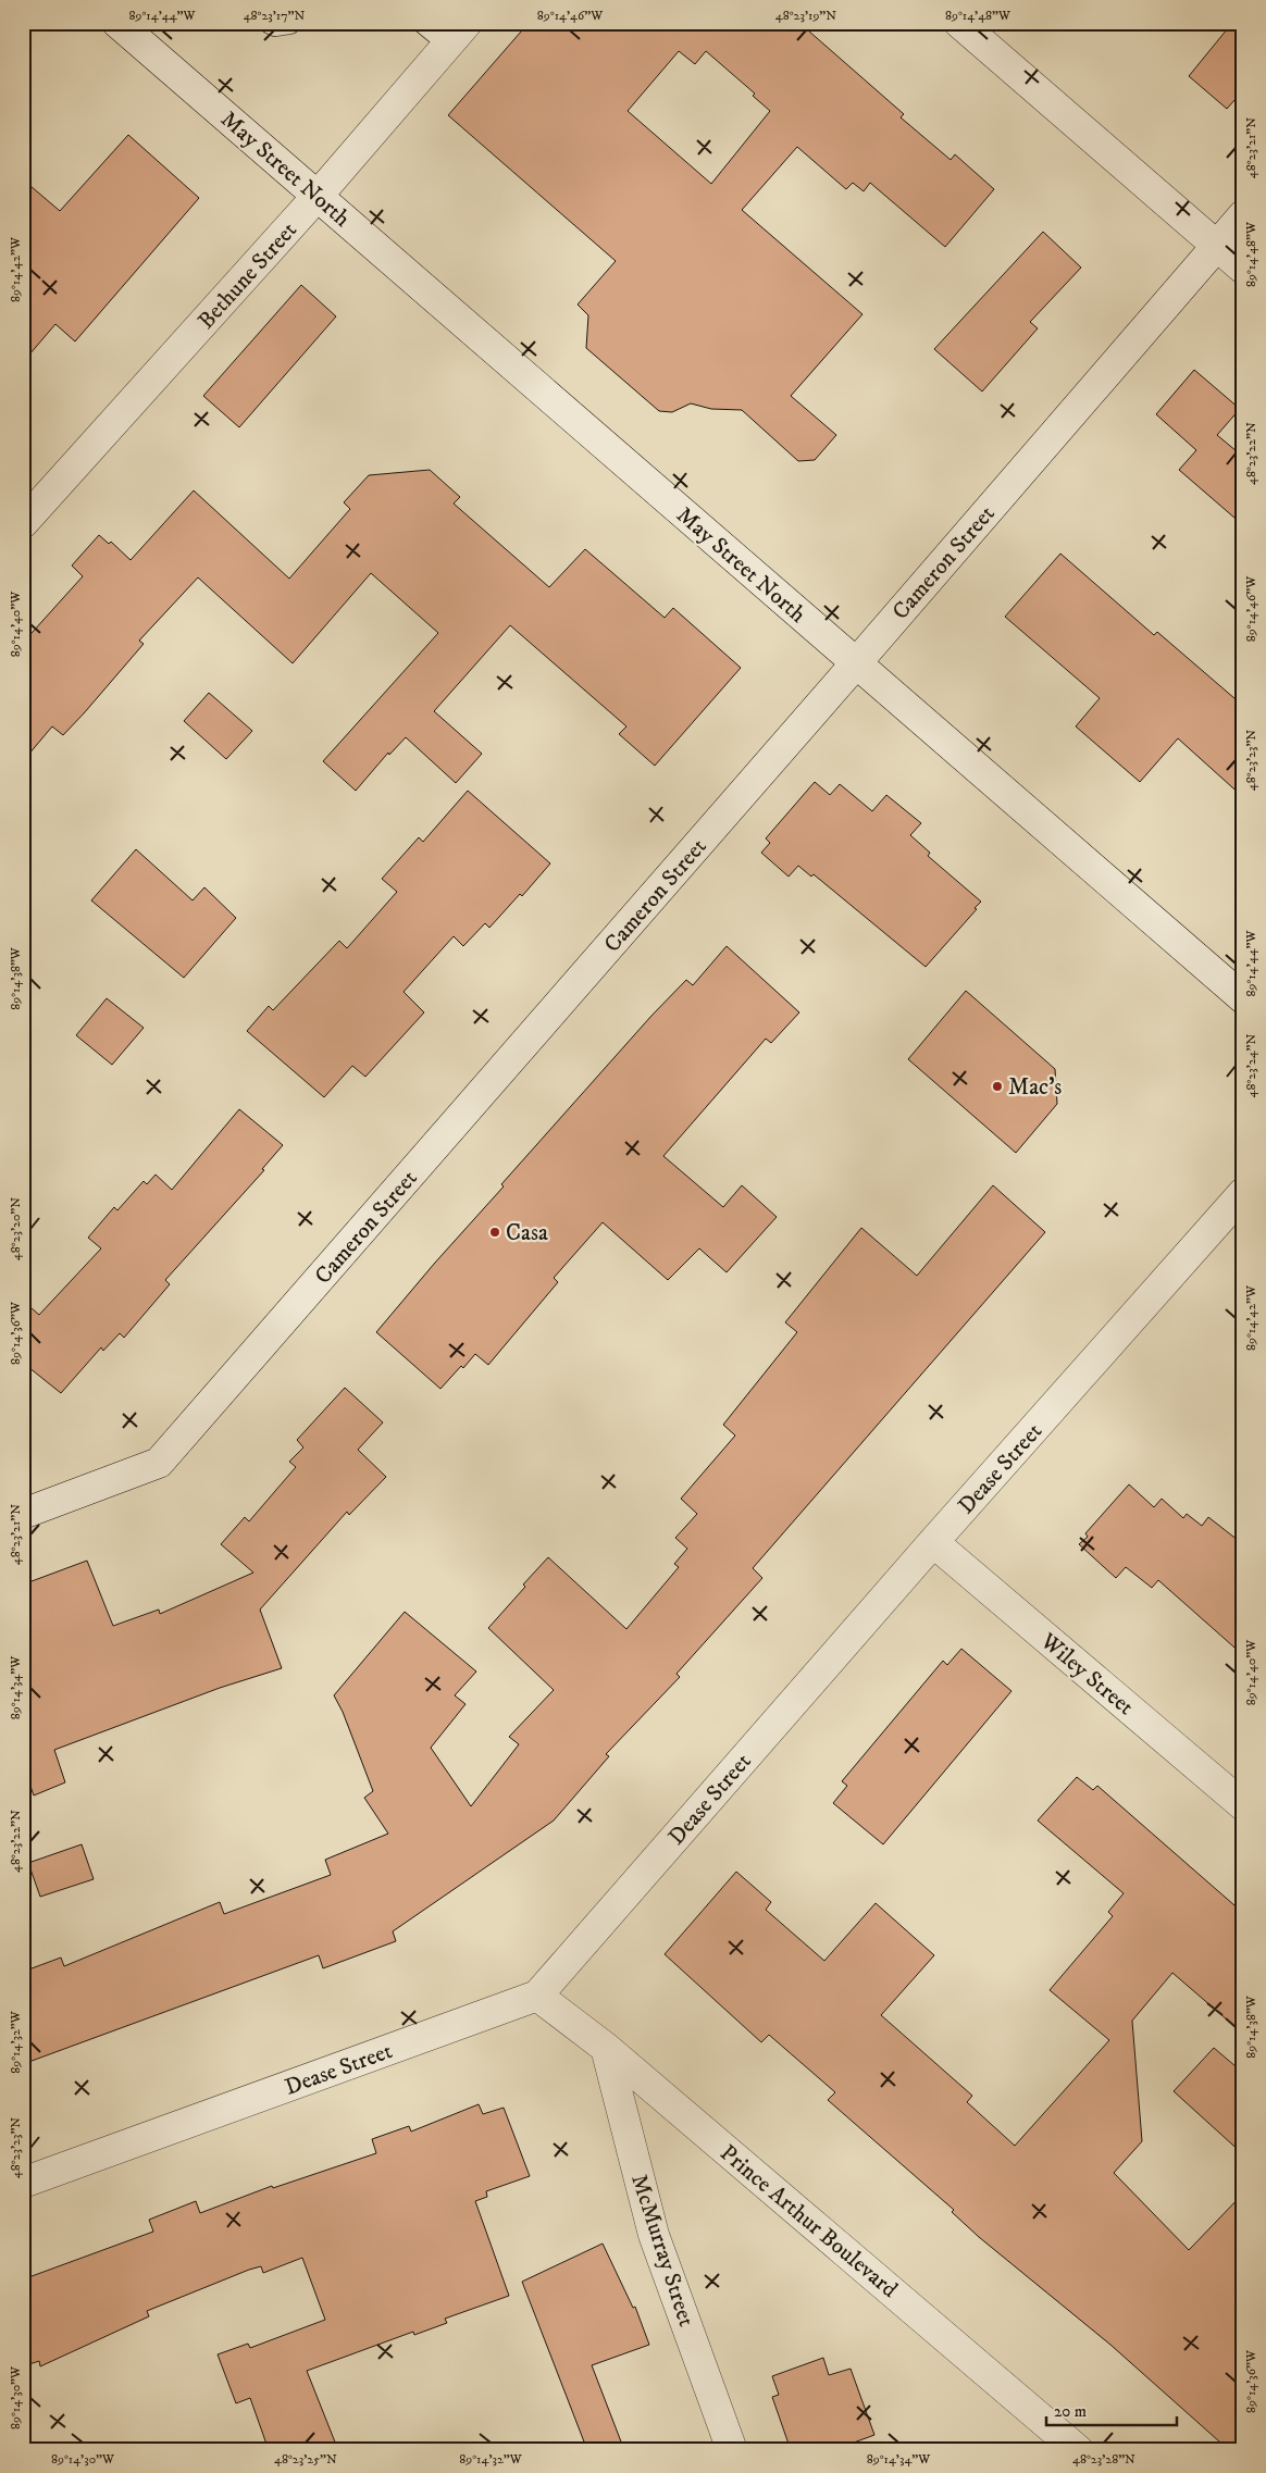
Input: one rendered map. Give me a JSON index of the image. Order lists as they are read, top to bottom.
{
  "streets": {
    "street": [
      "May Street North",
      "Bethune Street",
      "Cameron Street",
      "Dease Street",
      "Wiley Street",
      "Prince Arthur Boulevard",
      "McMurray Street"
    ]
  },
  "crossings": [
    ["May Street North", "Bethune Street"],
    ["May Street North", "Cameron Street"],
    ["Dease Street", "Wiley Street"],
    ["Dease Street", "Prince Arthur Boulevard"],
    ["Prince Arthur Boulevard", "McMurray Street"]
  ],
  "places": ["Mac's", "Casa"],
  "scale_bar": "20 m",
  "coordinates": [
    "89°14'44\"W",
    "48°23'17\"N",
    "89°14'46\"W",
    "48°23'19\"N",
    "89°14'48\"W",
    "48°23'21\"N",
    "89°14'42\"W",
    "48°23'22\"N",
    "89°14'40\"W",
    "48°23'23\"N",
    "89°14'38\"W",
    "48°23'24\"N",
    "48°23'20\"N",
    "89°14'36\"W",
    "89°14'34\"W",
    "89°14'32\"W",
    "89°14'30\"W",
    "48°23'25\"N",
    "48°23'28\"N"
  ]
}
